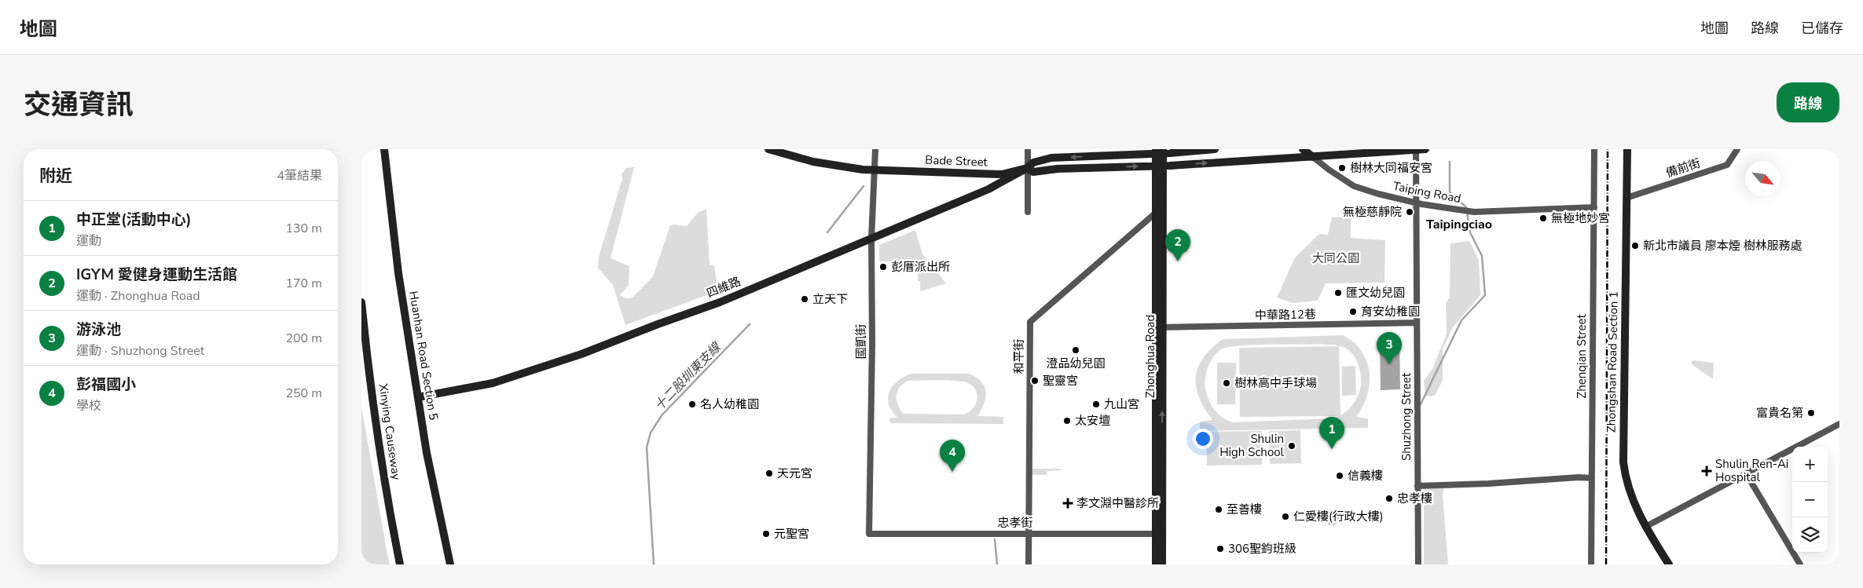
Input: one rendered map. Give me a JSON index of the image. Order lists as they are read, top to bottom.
{
  "streets": {
    "street": [
      "Bade Street",
      "備前街",
      "Taiping Road",
      "四維路",
      "中華路12巷",
      "國凱街",
      "Huanhan Road Section 5",
      "和平街",
      "Zhonghua Road",
      "Zhenqian Street",
      "Zhongshan Road Section 1",
      "Shuzhong Street",
      "Xinying Causeway",
      "忠孝街"
    ]
  },
  "crossings": [
    ["Bade Street", "Taiping Road"],
    ["Bade Street", "四維路"],
    ["Bade Street", "國凱街"],
    ["Bade Street", "Zhonghua Road"],
    ["Bade Street", "Shuzhong Street"],
    ["備前街", "Zhongshan Road Section 1"],
    ["Taiping Road", "Zhenqian Street"],
    ["Taiping Road", "Shuzhong Street"],
    ["四維路", "國凱街"],
    ["四維路", "Huanhan Road Section 5"],
    ["中華路12巷", "Zhonghua Road"],
    ["中華路12巷", "Shuzhong Street"],
    ["國凱街", "忠孝街"],
    ["和平街", "Zhonghua Road"],
    ["和平街", "忠孝街"],
    ["Zhonghua Road", "忠孝街"]
  ],
  "districts": ["Taipingciao"],
  "water": ["十二股圳東支線"],
  "parks": ["大同公園"],
  "places": {
    "other": [
      "樹林大同福安宮",
      "無極慈靜院",
      "無極地妙宮",
      "新北市議員 廖本煙 樹林服務處",
      "彭厝派出所",
      "匯文幼兒園",
      "立天下",
      "育安幼稚園",
      "澄品幼兒園",
      "聖靈宮",
      "樹林高中手球場",
      "名人幼稚園",
      "九山宮",
      "富貴名第",
      "太安壇",
      "Shulin High School",
      "天元宮",
      "信義樓",
      "忠孝樓",
      "至善樓",
      "仁愛樓(行政大樓)",
      "元聖宮",
      "306聖鈞班級"
    ],
    "health": ["Shulin Ren-Ai Hospital", "李文淵中醫診所"]
  },
  "north": "bottom right",
  "page": {
    "header": "地圖",
    "nav": ["地圖", "路線", "已儲存"],
    "title": "交通資訊",
    "buttons": "路線",
    "heading": ["附近", "4筆結果"],
    "list": [
      {
        "mark": "1",
        "name": "中正堂(活動中心)",
        "note": "運動",
        "value": "130 m"
      },
      {
        "mark": "2",
        "name": "IGYM 愛健身運動生活館",
        "note": "運動 · Zhonghua Road",
        "value": "170 m"
      },
      {
        "mark": "3",
        "name": "游泳池",
        "note": "運動 · Shuzhong Street",
        "value": "200 m"
      },
      {
        "mark": "4",
        "name": "彭福國小",
        "note": "學校",
        "value": "250 m"
      }
    ],
    "pins": [
      "2",
      "3",
      "1",
      "4"
    ],
    "map_buttons": ["+", "−"]
  }
}
